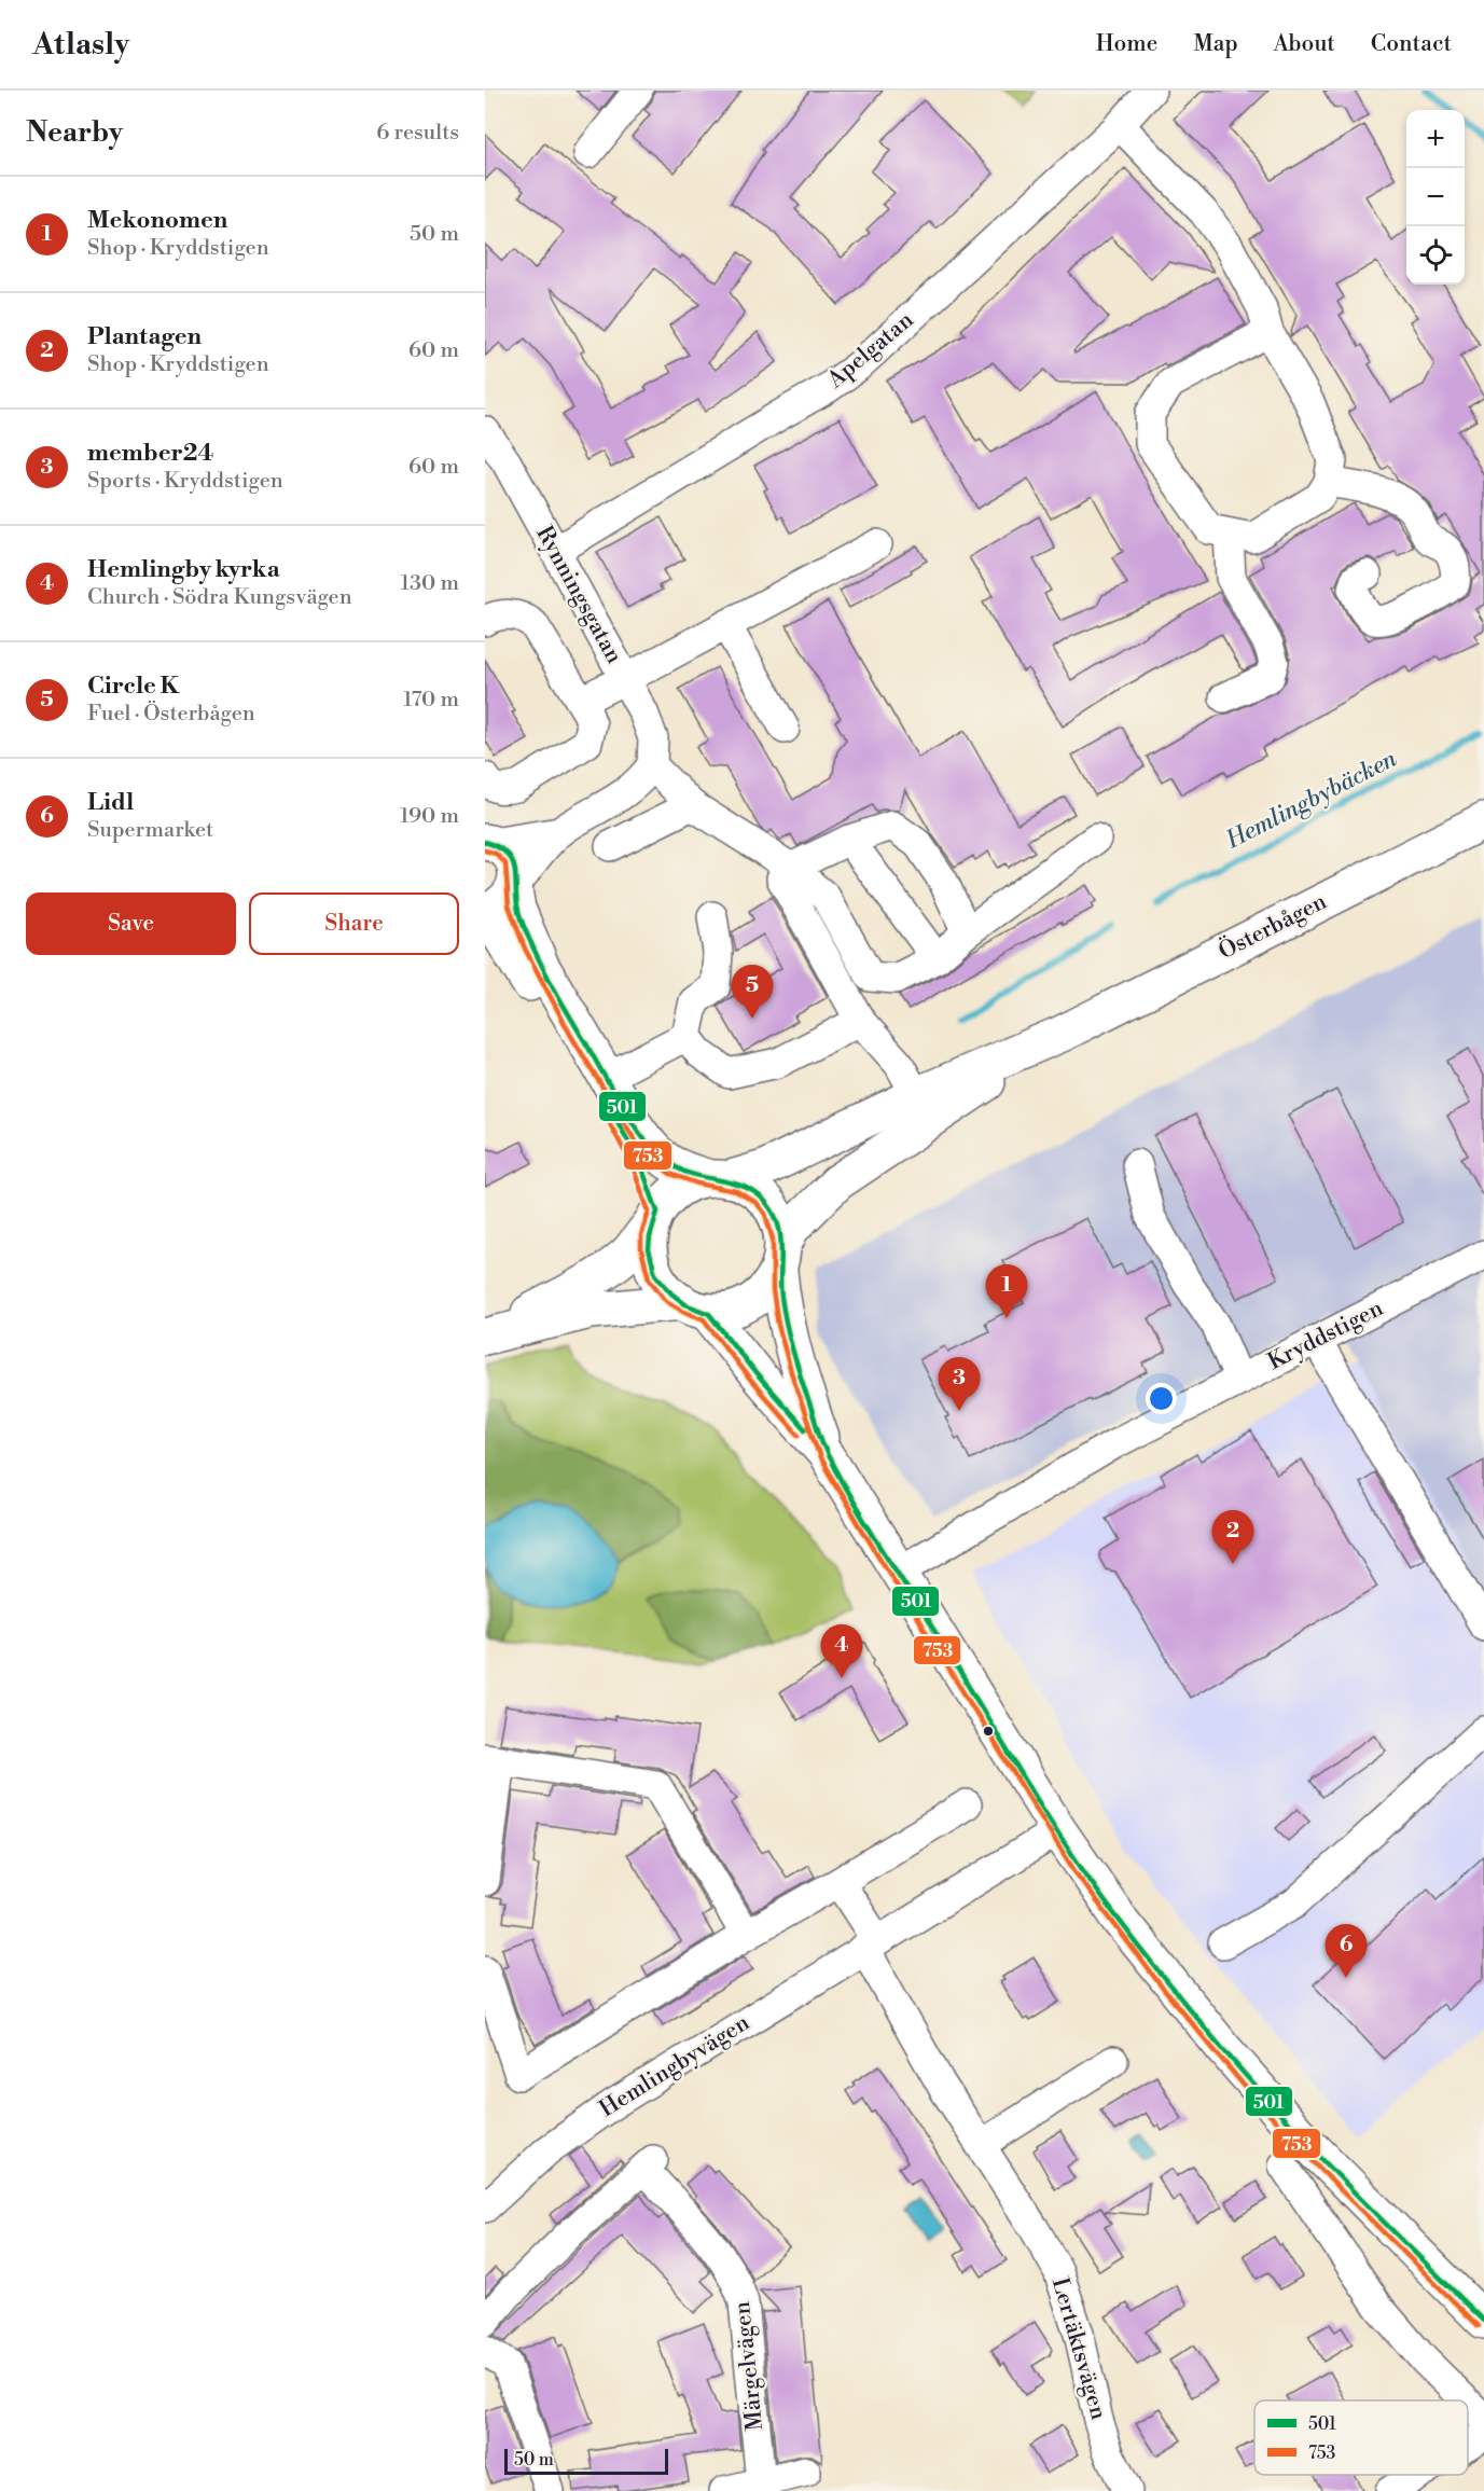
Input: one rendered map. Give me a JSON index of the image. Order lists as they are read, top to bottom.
{
  "streets": {
    "main road": ["Österbågen"],
    "street": [
      "Apelgatan",
      "Rynningsgatan",
      "Kryddstigen",
      "Hemlingbyvägen",
      "Lertäktsvägen",
      "Märgelvägen"
    ]
  },
  "crossings": [
    ["Apelgatan", "Rynningsgatan"],
    ["Hemlingbyvägen", "Lertäktsvägen"]
  ],
  "water": ["Hemlingbybäcken"],
  "lines": ["transit line 501", "transit line 753"],
  "legend": ["501", "753"],
  "scale_bar": "50 m",
  "page": {
    "header": "Atlasly",
    "nav": [
      "Home",
      "Map",
      "About",
      "Contact"
    ],
    "heading": ["Nearby", "6 results"],
    "map_buttons": ["+", "−"],
    "list": [
      {
        "mark": "1",
        "name": "Mekonomen",
        "note": "Shop · Kryddstigen",
        "value": "50 m"
      },
      {
        "mark": "2",
        "name": "Plantagen",
        "note": "Shop · Kryddstigen",
        "value": "60 m"
      },
      {
        "mark": "3",
        "name": "member24",
        "note": "Sports · Kryddstigen",
        "value": "60 m"
      },
      {
        "mark": "4",
        "name": "Hemlingby kyrka",
        "note": "Church · Södra Kungsvägen",
        "value": "130 m"
      },
      {
        "mark": "5",
        "name": "Circle K",
        "note": "Fuel · Österbågen",
        "value": "170 m"
      },
      {
        "mark": "6",
        "name": "Lidl",
        "note": "Supermarket",
        "value": "190 m"
      }
    ],
    "buttons": ["Save", "Share"],
    "pins": [
      "5",
      "1",
      "3",
      "2",
      "4",
      "6"
    ],
    "scale": "50 m"
  }
}
